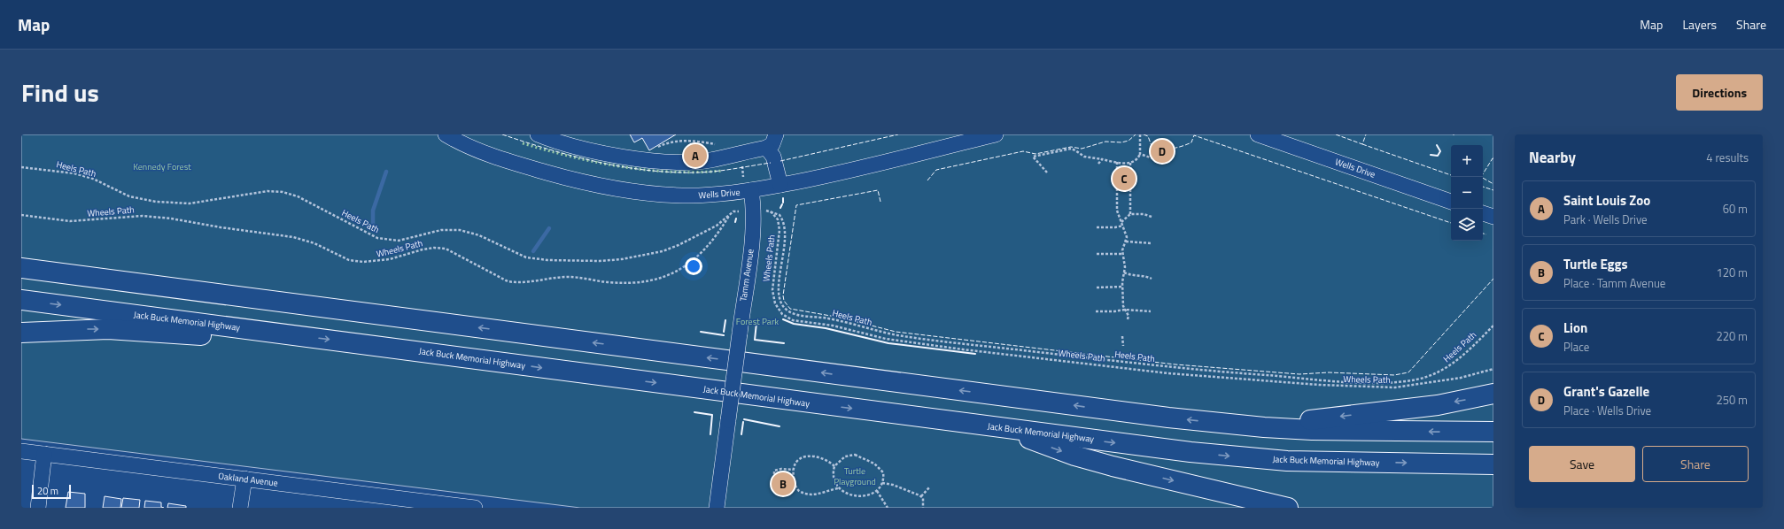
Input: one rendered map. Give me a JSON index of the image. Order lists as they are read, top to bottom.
{
  "streets": {
    "highway": ["Jack Buck Memorial Highway"],
    "street": ["Wells Drive", "Tamm Avenue", "Oakland Avenue"],
    "path": ["Heels Path", "Wheels Path"]
  },
  "crossings": [
    ["Wells Drive", "Tamm Avenue"],
    ["Heels Path", "Wheels Path"]
  ],
  "parks": ["Kennedy Forest", "Forest Park", "Turtle Playground"],
  "scale_bar": "20 m",
  "page": {
    "header": "Map",
    "nav": ["Map", "Layers", "Share"],
    "title": "Find us",
    "buttons": [
      "Directions",
      ["Save", "Share"]
    ],
    "heading": ["Nearby", "4 results"],
    "pins": [
      "D",
      "A",
      "C",
      "B"
    ],
    "map_buttons": ["+", "−"],
    "list": [
      {
        "mark": "A",
        "name": "Saint Louis Zoo",
        "note": "Park · Wells Drive",
        "value": "60 m"
      },
      {
        "mark": "B",
        "name": "Turtle Eggs",
        "note": "Place · Tamm Avenue",
        "value": "120 m"
      },
      {
        "mark": "C",
        "name": "Lion",
        "note": "Place",
        "value": "220 m"
      },
      {
        "mark": "D",
        "name": "Grant's Gazelle",
        "note": "Place · Wells Drive",
        "value": "250 m"
      }
    ],
    "scale": "20 m"
  }
}
